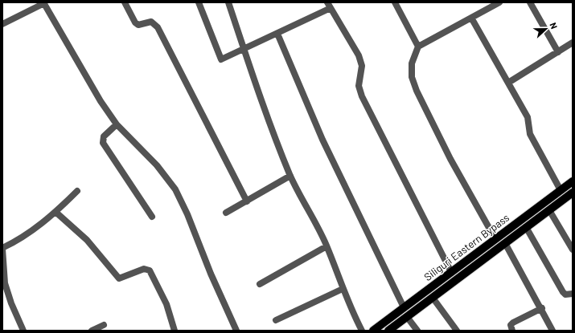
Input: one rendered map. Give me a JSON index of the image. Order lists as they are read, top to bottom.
{
  "streets": {
    "main road": ["Siliguri Eastern Bypass"]
  },
  "north": "right"
}
